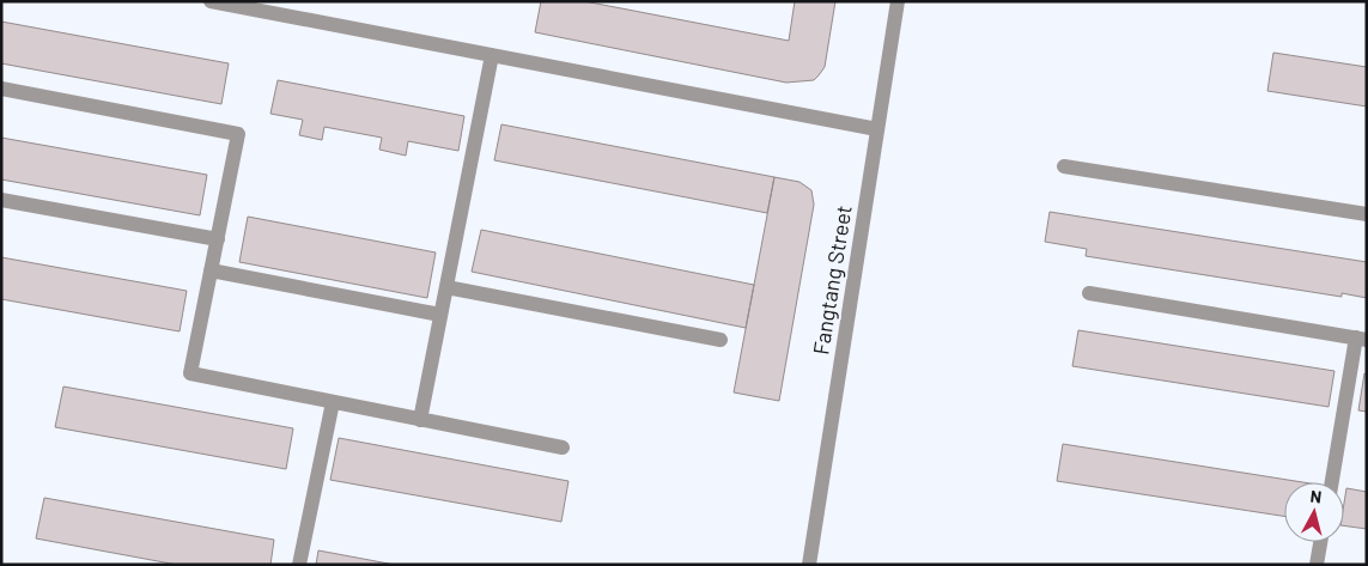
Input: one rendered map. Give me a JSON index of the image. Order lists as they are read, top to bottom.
{
  "streets": {
    "street": ["Fangtang Street"]
  },
  "north": "top"
}
